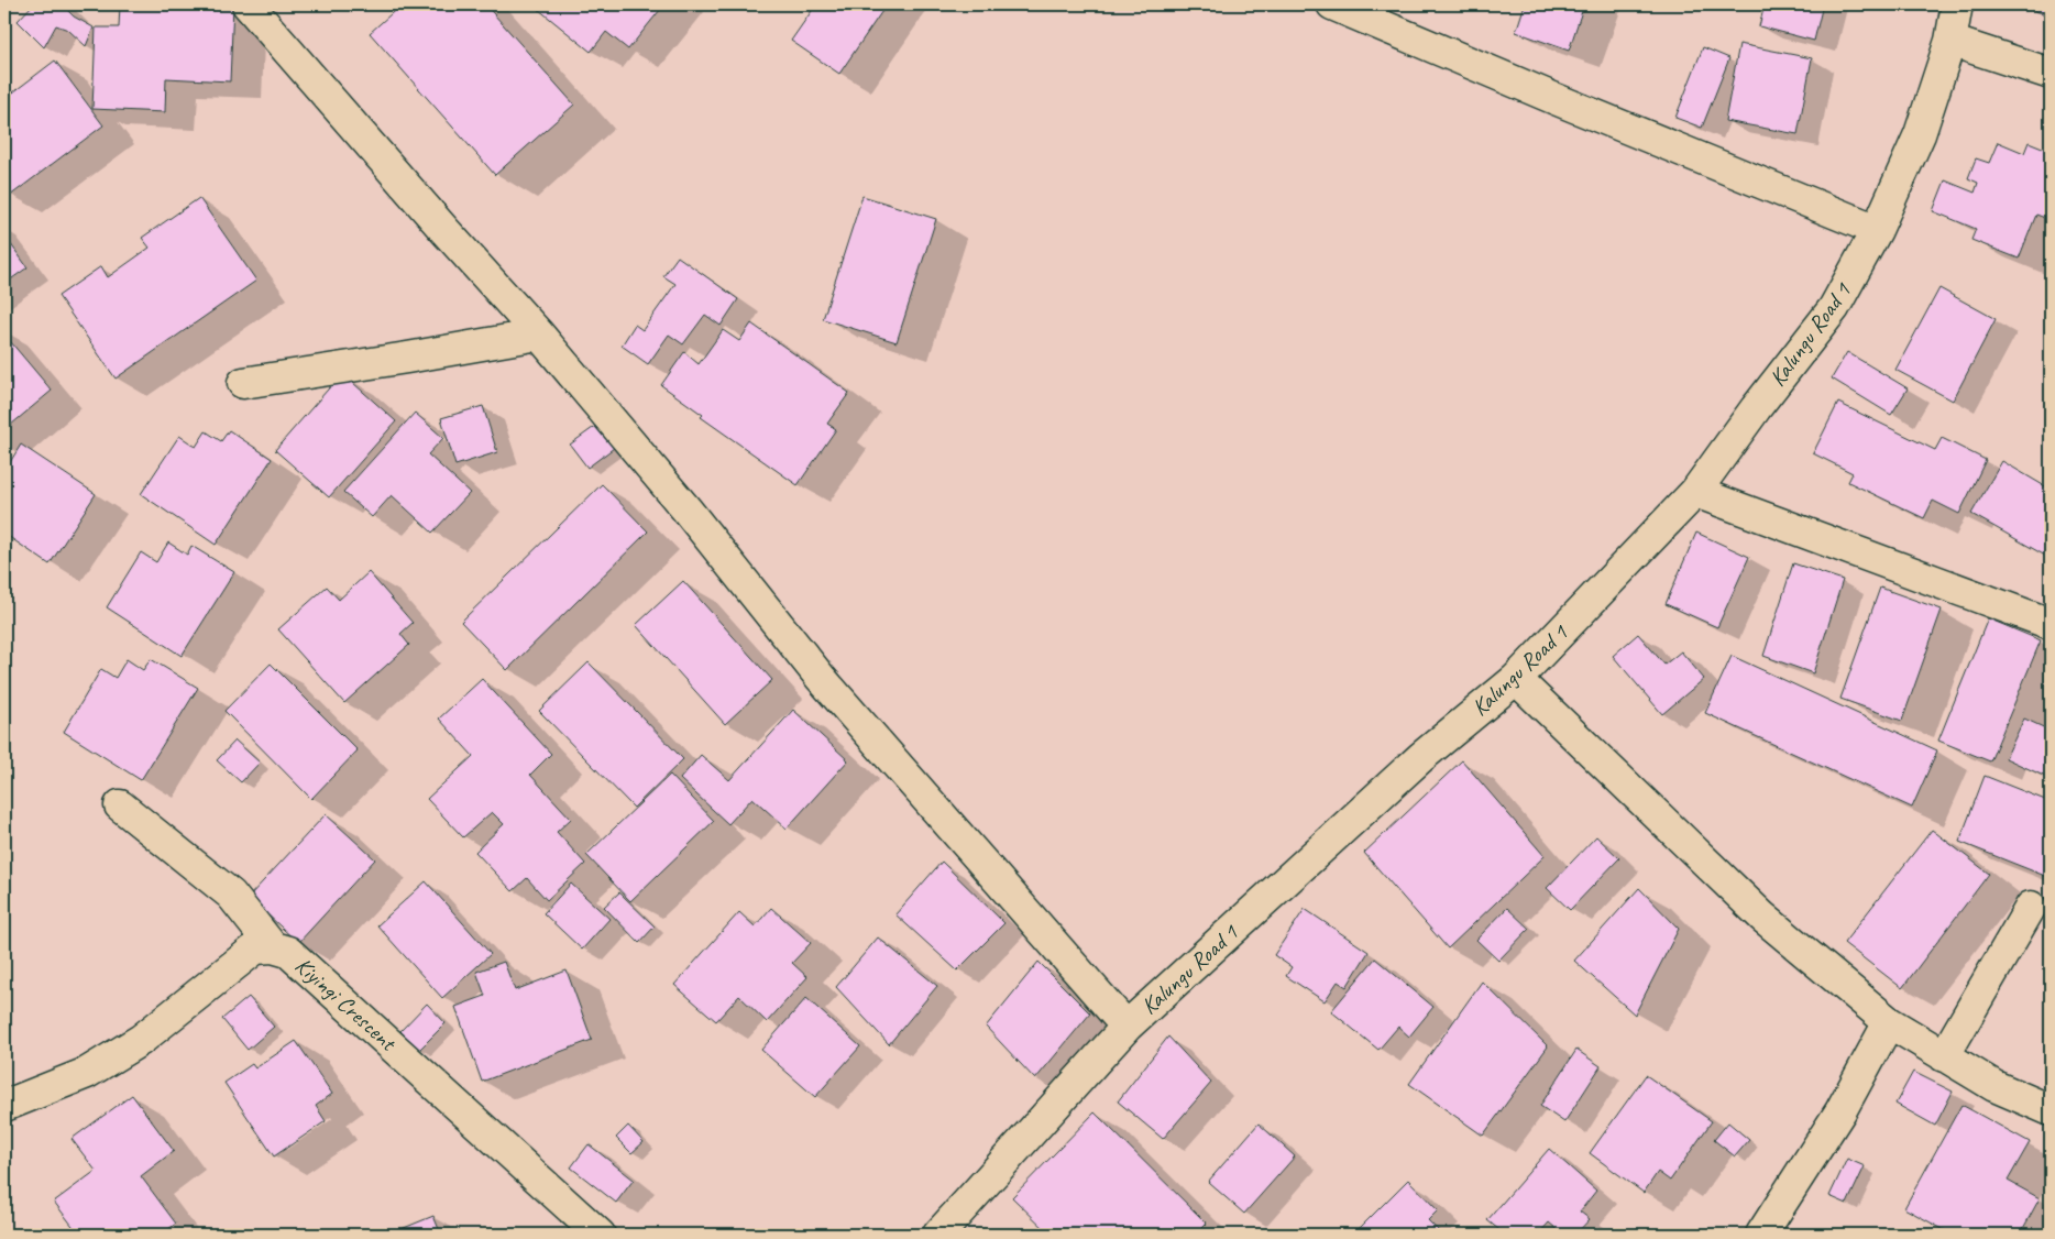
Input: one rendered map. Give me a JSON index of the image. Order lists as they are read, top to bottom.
{
  "streets": {
    "street": ["Kalungu Road 1", "Kiyingi Crescent"]
  }
}
